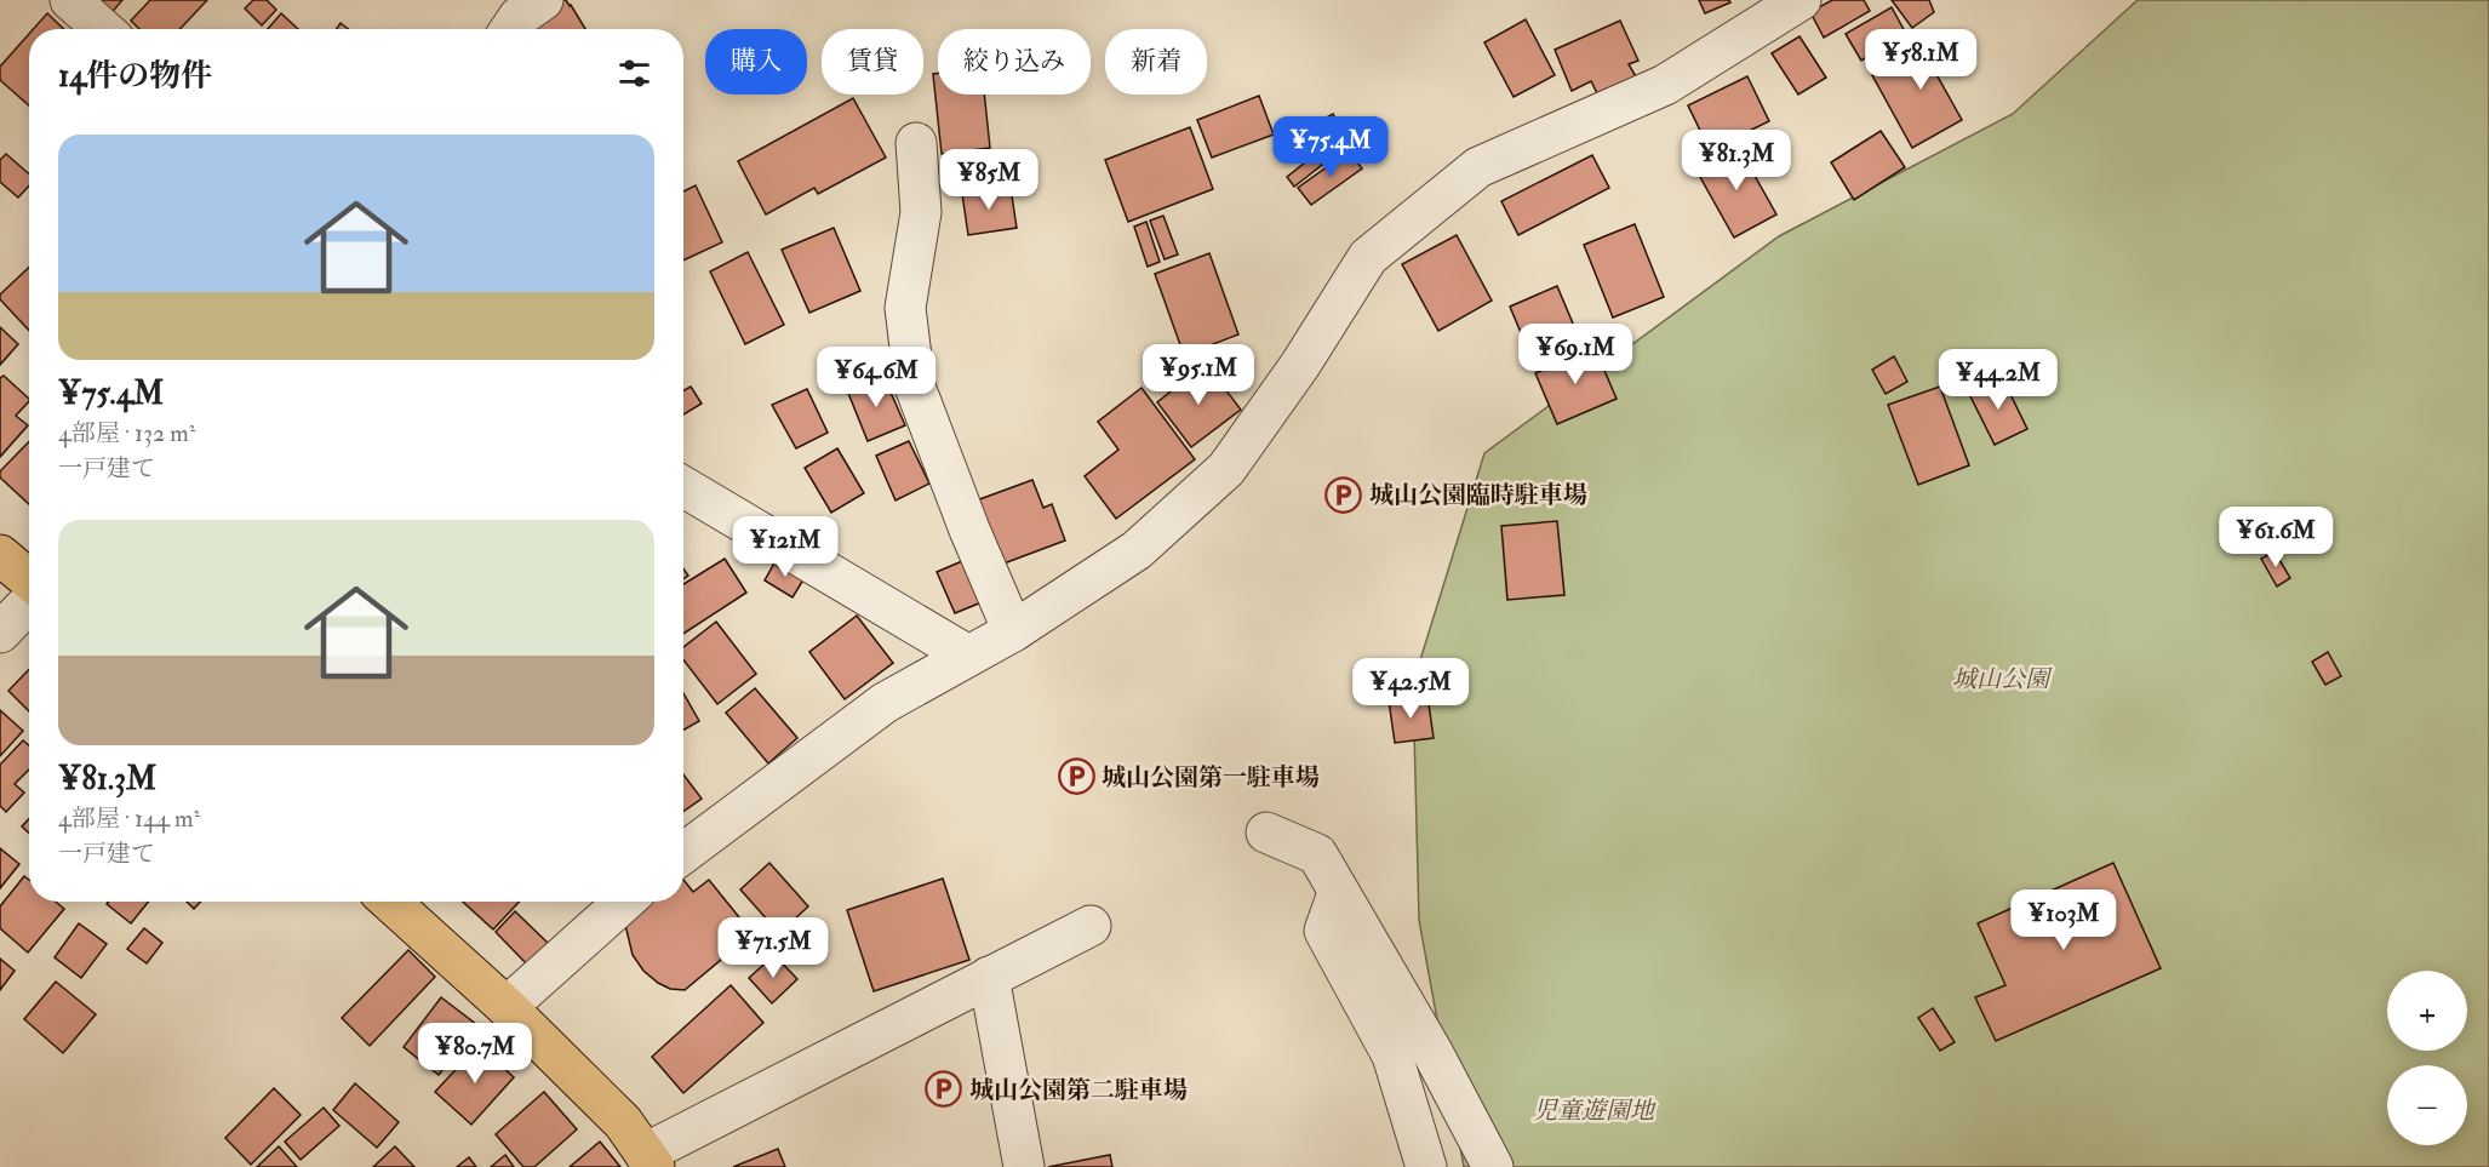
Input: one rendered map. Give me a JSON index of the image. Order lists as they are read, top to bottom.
{
  "parks": ["城山公園", "児童遊園地"],
  "places": {
    "parking": ["城山公園臨時駐車場", "城山公園第一駐車場", "城山公園第二駐車場"]
  },
  "page": {
    "price": [
      "¥58.1M",
      "¥75.4M",
      "¥81.3M",
      "¥85M",
      "¥69.1M",
      "¥95.1M",
      "¥64.6M",
      "¥44.2M",
      "¥61.6M",
      "¥121M",
      "¥42.5M",
      "¥103M",
      "¥71.5M",
      "¥80.7M"
    ],
    "chip": [
      "購入",
      "賃貸",
      "絞り込み",
      "新着"
    ],
    "heading": "14件の物件",
    "list": [
      {
        "name": "¥75.4M",
        "note": "4部屋 · 132 m² · 一戸建て"
      },
      {
        "name": "¥81.3M",
        "note": "4部屋 · 144 m² · 一戸建て"
      }
    ],
    "map_buttons": ["+", "−"]
  }
}
